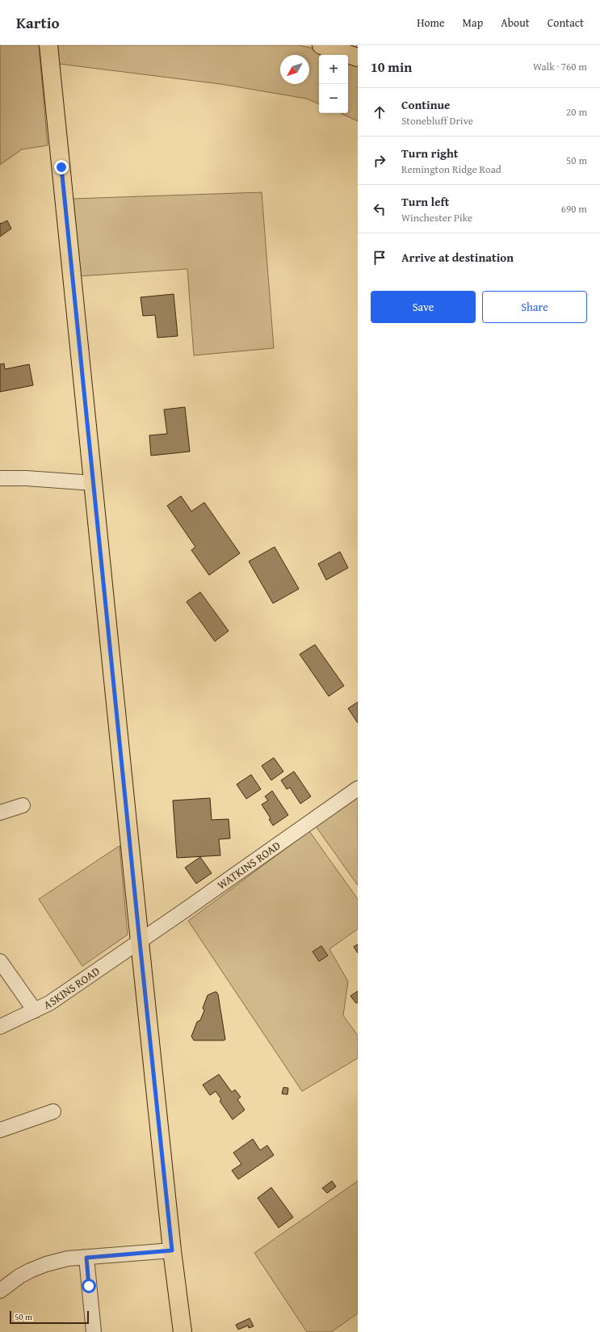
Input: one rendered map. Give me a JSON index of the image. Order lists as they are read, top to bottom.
{
  "streets": {
    "street": ["WATKINS ROAD", "ASKINS ROAD"]
  },
  "crossings": [
    ["WATKINS ROAD", "ASKINS ROAD"]
  ],
  "scale_bar": "50 m",
  "north": "bottom left",
  "page": {
    "header": "Kartio",
    "nav": [
      "Home",
      "Map",
      "About",
      "Contact"
    ],
    "heading": ["10 min", "Walk · 760 m"],
    "map_buttons": ["+", "−"],
    "list": [
      ["Continue", "Stonebluff Drive", "20 m"],
      ["Turn right", "Remington Ridge Road", "50 m"],
      ["Turn left", "Winchester Pike", "690 m"],
      "Arrive at destination"
    ],
    "buttons": ["Save", "Share"],
    "scale": "50 m"
  }
}
